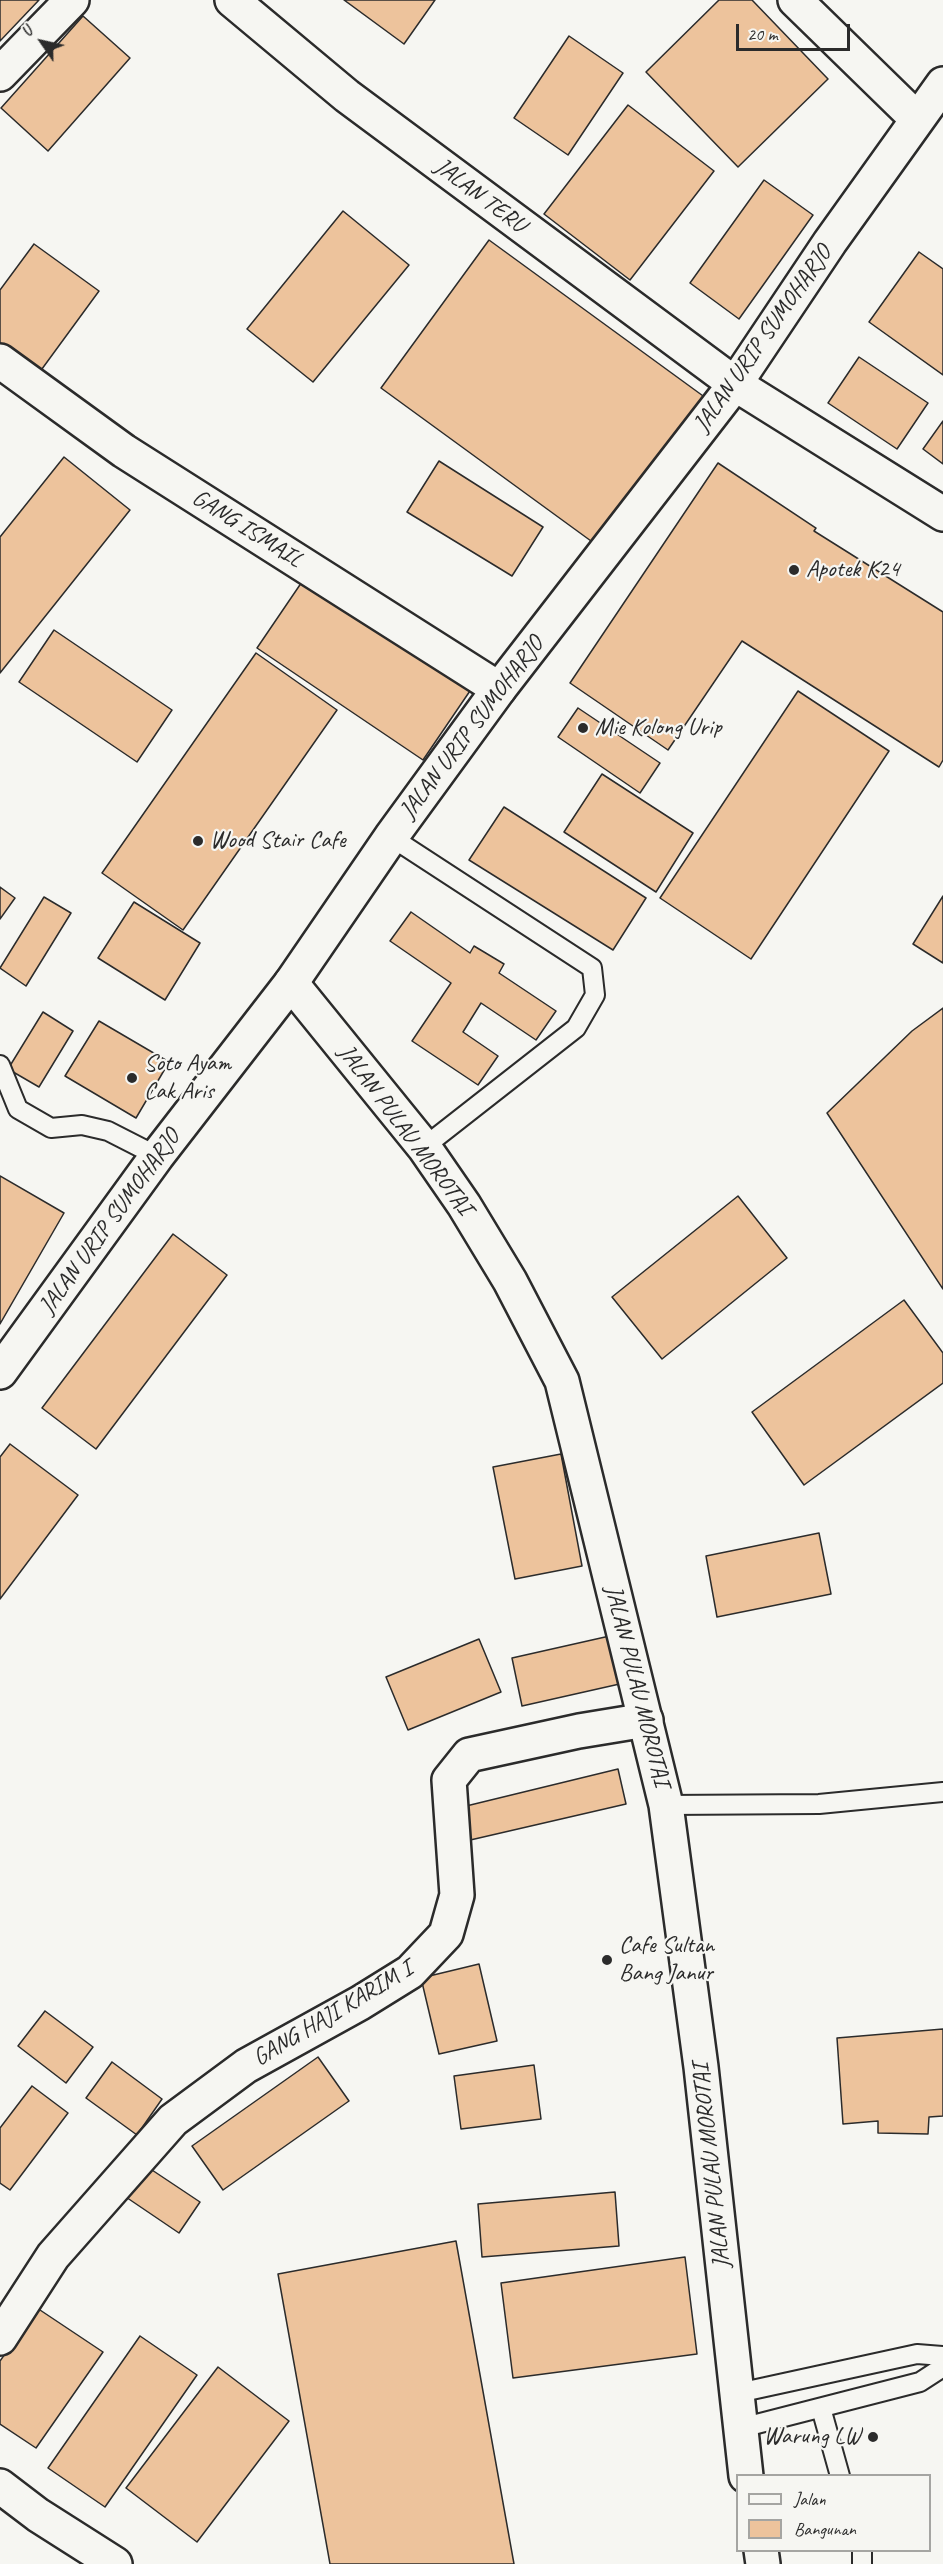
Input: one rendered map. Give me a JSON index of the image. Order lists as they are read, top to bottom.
{
  "streets": {
    "street": [
      "JALAN TERU",
      "JALAN URIP SUMOHARJO",
      "GANG ISMAIL",
      "JALAN PULAU MOROTAI",
      "GANG HAJI KARIM I"
    ]
  },
  "crossings": [
    ["JALAN TERU", "JALAN URIP SUMOHARJO"],
    ["JALAN URIP SUMOHARJO", "GANG ISMAIL"],
    ["JALAN URIP SUMOHARJO", "JALAN PULAU MOROTAI"],
    ["JALAN PULAU MOROTAI", "GANG HAJI KARIM I"]
  ],
  "places": [
    "Apotek K24",
    "Mie Kolong Urip",
    "Wood Stair Cafe",
    "Soto Ayam Cak Aris",
    "Cafe Sultan Bang Janur",
    "Warung LW"
  ],
  "legend": ["Jalan", "Bangunan"],
  "scale_bar": "20 m",
  "north": "top left"
}
